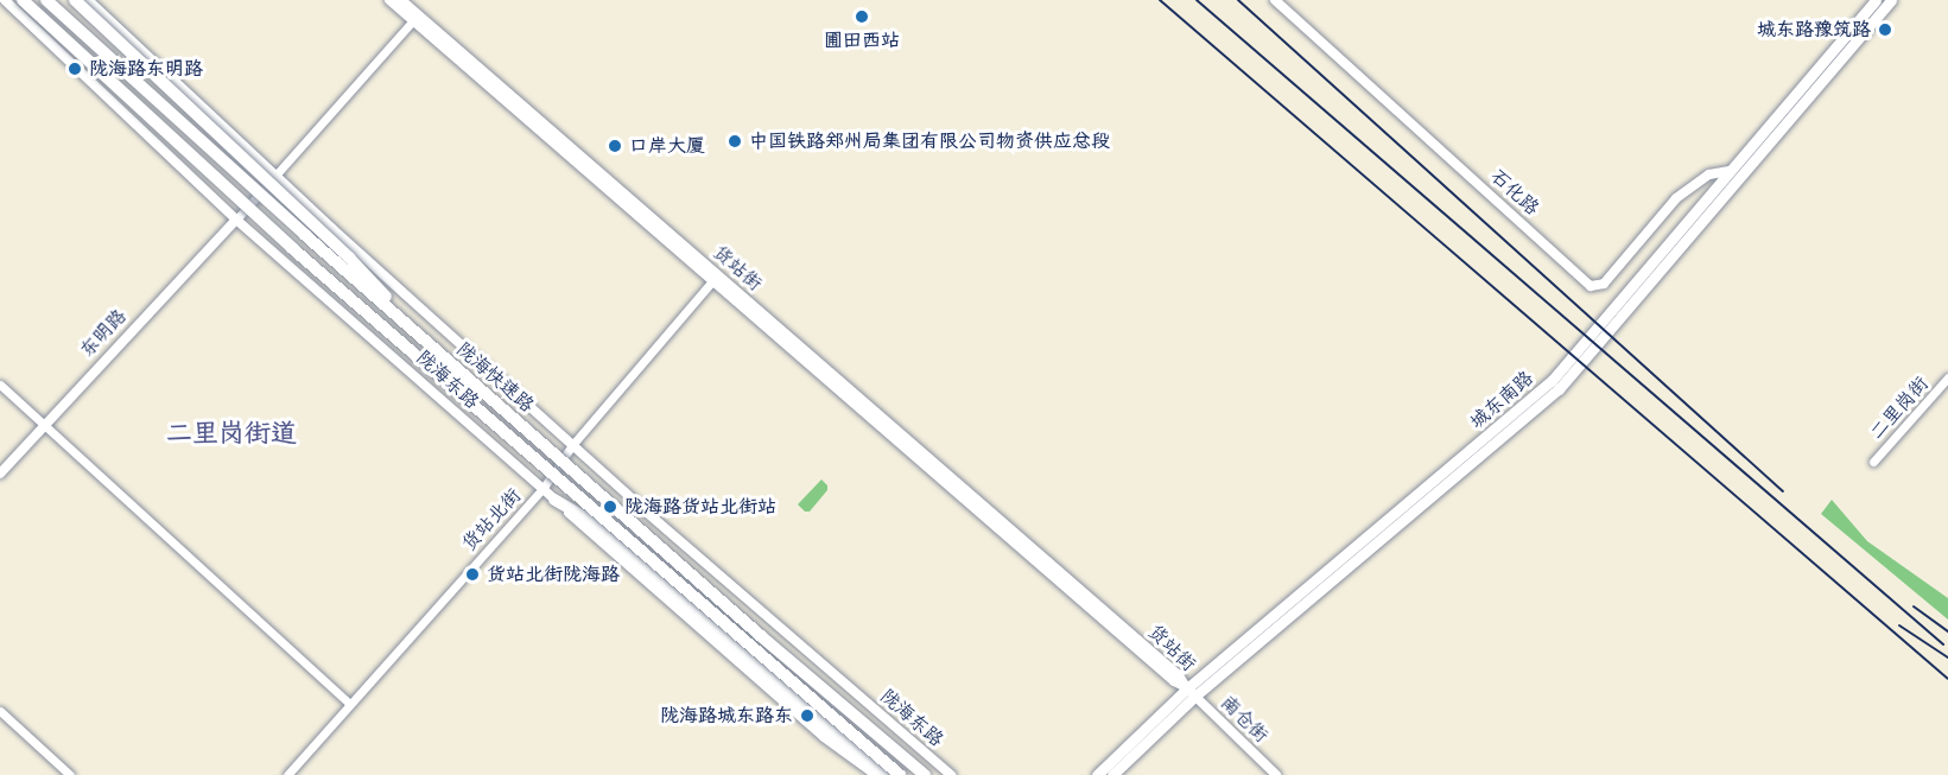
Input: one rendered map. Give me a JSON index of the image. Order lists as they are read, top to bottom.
{
  "streets": {
    "highway": ["陇海快速路"],
    "main road": ["城东南路"],
    "street": [
      "石化路",
      "货站街",
      "东明路",
      "陇海东路",
      "二里岗街",
      "货站北街",
      "南仓街"
    ]
  },
  "crossings": [
    ["石化路", "城东南路"],
    ["货站街", "城东南路"],
    ["货站街", "货站北街"],
    ["货站街", "南仓街"],
    ["东明路", "陇海东路"],
    ["陇海东路", "货站北街"],
    ["城东南路", "南仓街"]
  ],
  "districts": ["二里岗街道"],
  "places": [
    "圃田西站",
    "城东路豫筑路",
    "陇海路东明路",
    "中国铁路郑州局集团有限公司物资供应总段",
    "口岸大厦",
    "陇海路货站北街站",
    "货站北街陇海路",
    "陇海路城东路东"
  ]
}
